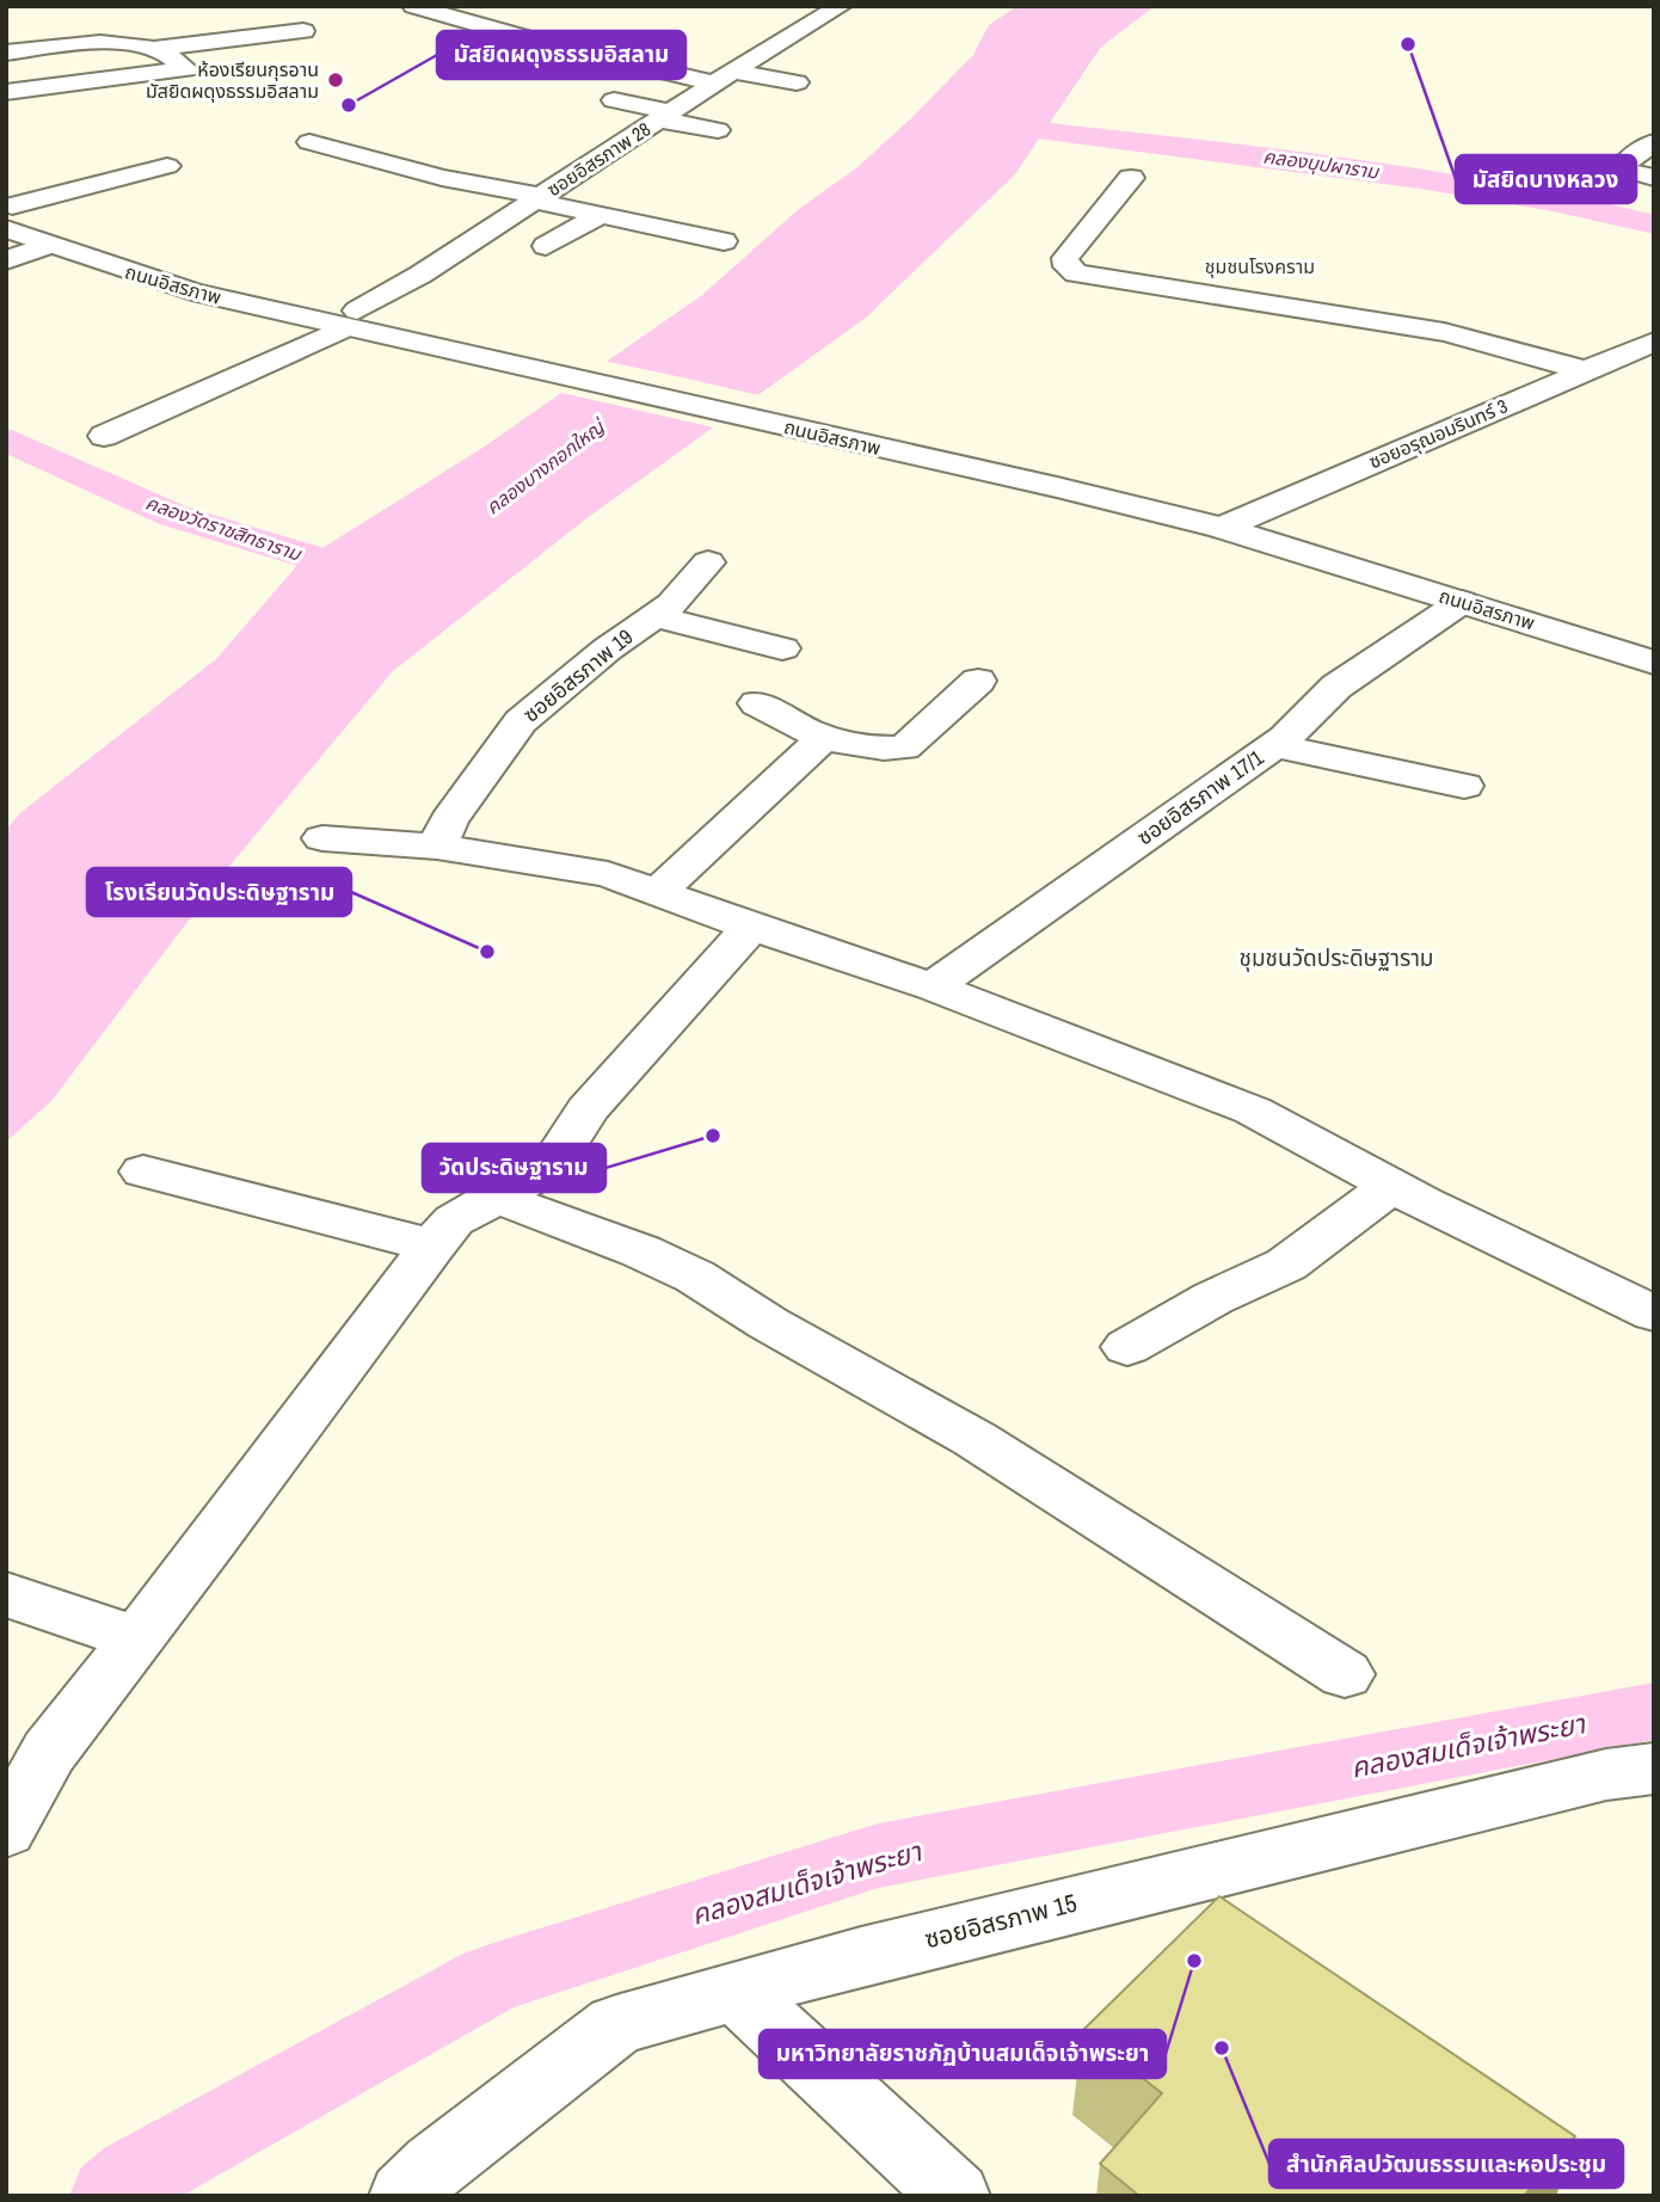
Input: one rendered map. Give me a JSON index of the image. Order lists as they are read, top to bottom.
{
  "streets": {
    "street": [
      "ซอยอิสรภาพ 28",
      "ถนนอิสรภาพ",
      "ซอยอรุณอมรินทร์ 3",
      "ซอยอิสรภาพ 19",
      "ซอยอิสรภาพ 17/1",
      "ซอยอิสรภาพ 15"
    ]
  },
  "crossings": [
    ["ซอยอิสรภาพ 28", "ถนนอิสรภาพ"],
    ["ถนนอิสรภาพ", "ซอยอรุณอมรินทร์ 3"],
    ["ถนนอิสรภาพ", "ซอยอิสรภาพ 17/1"]
  ],
  "districts": ["ชุมชนโรงคราม", "ชุมชนวัดประดิษฐาราม"],
  "water": [
    "คลองบุปผาราม",
    "คลองบางกอกใหญ่",
    "คลองวัดราชสิทธาราม",
    "คลองสมเด็จเจ้าพระยา"
  ],
  "places": [
    "มัสยิดบางหลวง",
    "ห้องเรียนกุรอาน มัสยิดผดุงธรรมอิสลาม",
    "มัสยิดผดุงธรรมอิสลาม",
    "โรงเรียนวัดประดิษฐาราม",
    "วัดประดิษฐาราม",
    "มหาวิทยาลัยราชภัฏบ้านสมเด็จเจ้าพระยา",
    "สำนักศิลปวัฒนธรรมและหอประชุม"
  ]
}
